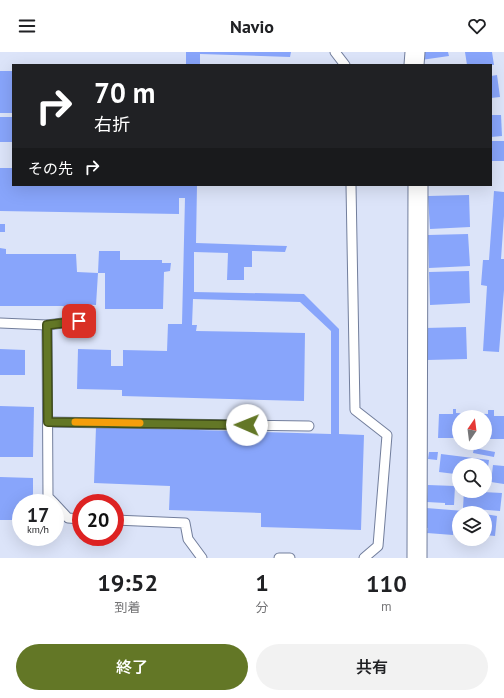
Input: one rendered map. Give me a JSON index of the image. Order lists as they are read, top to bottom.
{
  "north": "top",
  "page": {
    "header": "Navio",
    "turn": ["70 m", "右折"],
    "then": "その先",
    "speed": "17 km/h",
    "limit": "20",
    "eta": [
      "19:52",
      "到着",
      "1",
      "分",
      "110",
      "m"
    ],
    "buttons": ["終了", "共有"]
  }
}
